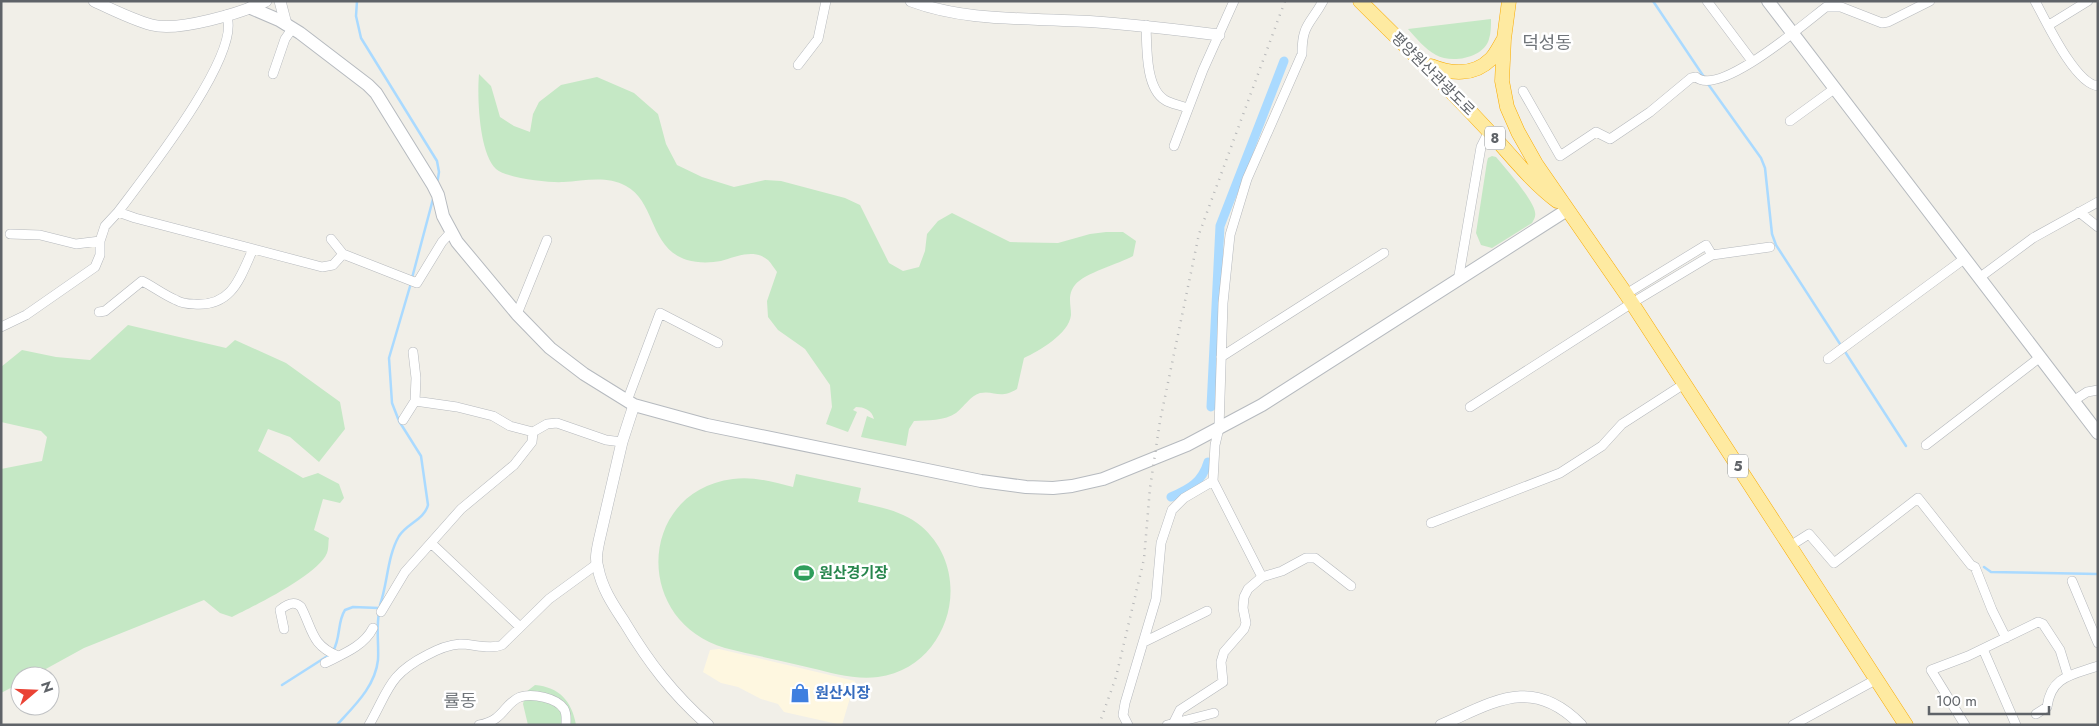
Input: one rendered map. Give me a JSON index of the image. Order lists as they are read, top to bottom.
{
  "streets": {
    "highway": ["평양원산관광도로", "8", "5"]
  },
  "crossings": [
    ["평양원산관광도로", "8"],
    ["평양원산관광도로", "5"]
  ],
  "districts": ["덕성동", "률동"],
  "places": {
    "sports": ["원산경기장"],
    "shop": ["원산시장"]
  },
  "scale_bar": "100 m",
  "north": "right"
}
